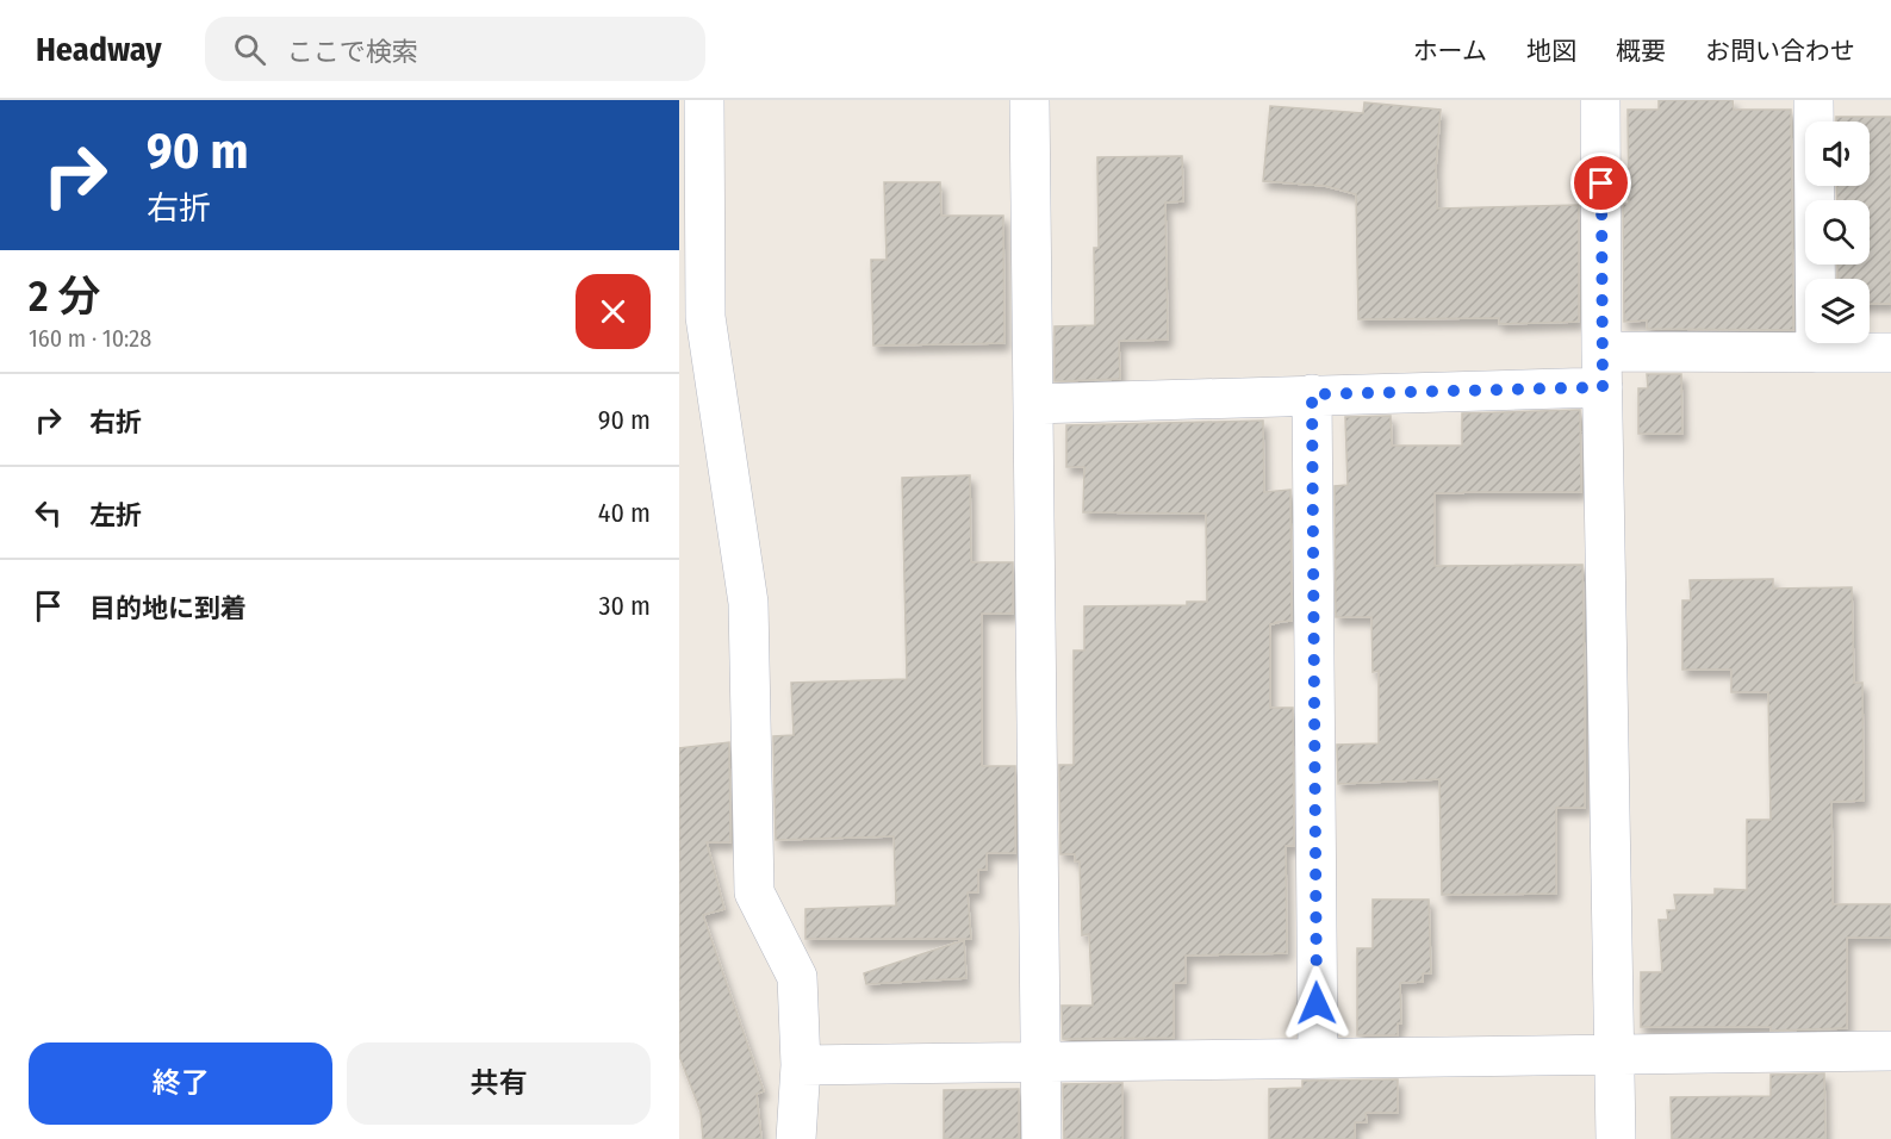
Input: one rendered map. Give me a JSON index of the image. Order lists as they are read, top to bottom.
{
  "page": {
    "header": "Headway",
    "search": "ここで検索",
    "nav": [
      "ホーム",
      "地図",
      "概要",
      "お問い合わせ"
    ],
    "turn": ["90 m", "右折"],
    "heading": ["2 分", "160 m · 10:28"],
    "list": [
      {
        "name": "右折",
        "value": "90 m"
      },
      {
        "name": "左折",
        "value": "40 m"
      },
      {
        "name": "目的地に到着",
        "value": "30 m"
      }
    ],
    "buttons": ["終了", "共有"]
  }
}
